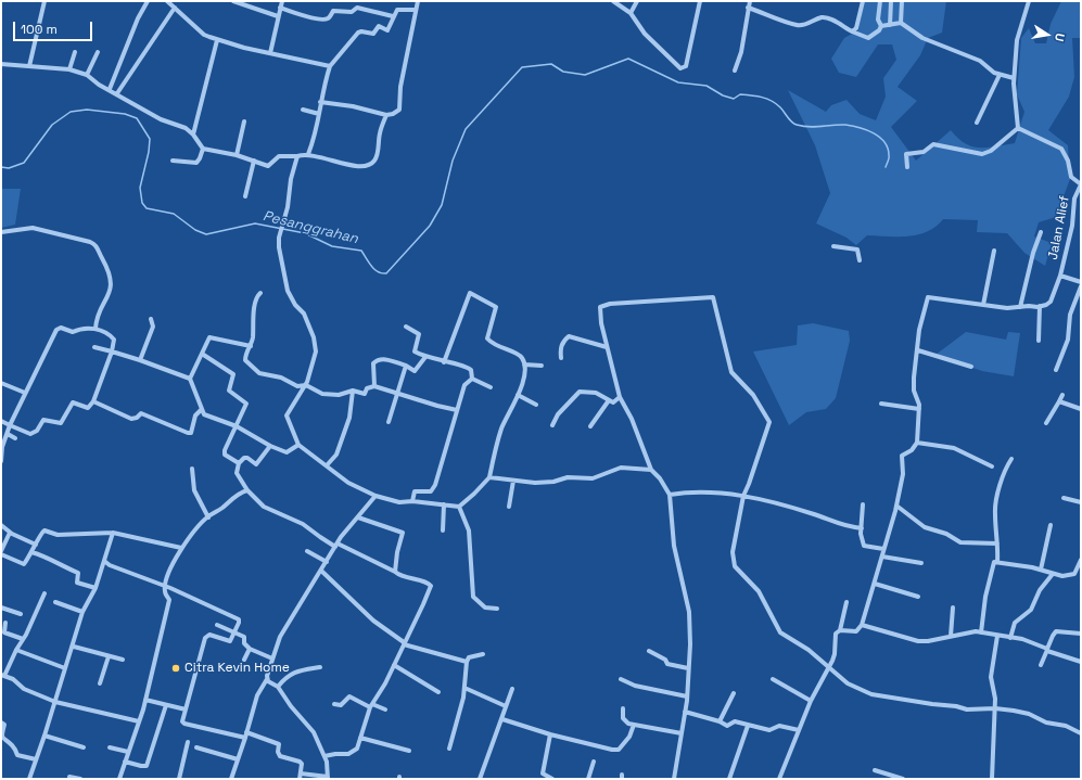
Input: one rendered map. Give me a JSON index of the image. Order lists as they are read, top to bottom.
{
  "streets": {
    "street": ["Jalan Alief"]
  },
  "water": ["Pesanggrahan"],
  "places": ["Citra Kevin Home"],
  "scale_bar": "100 m",
  "north": "right"
}
